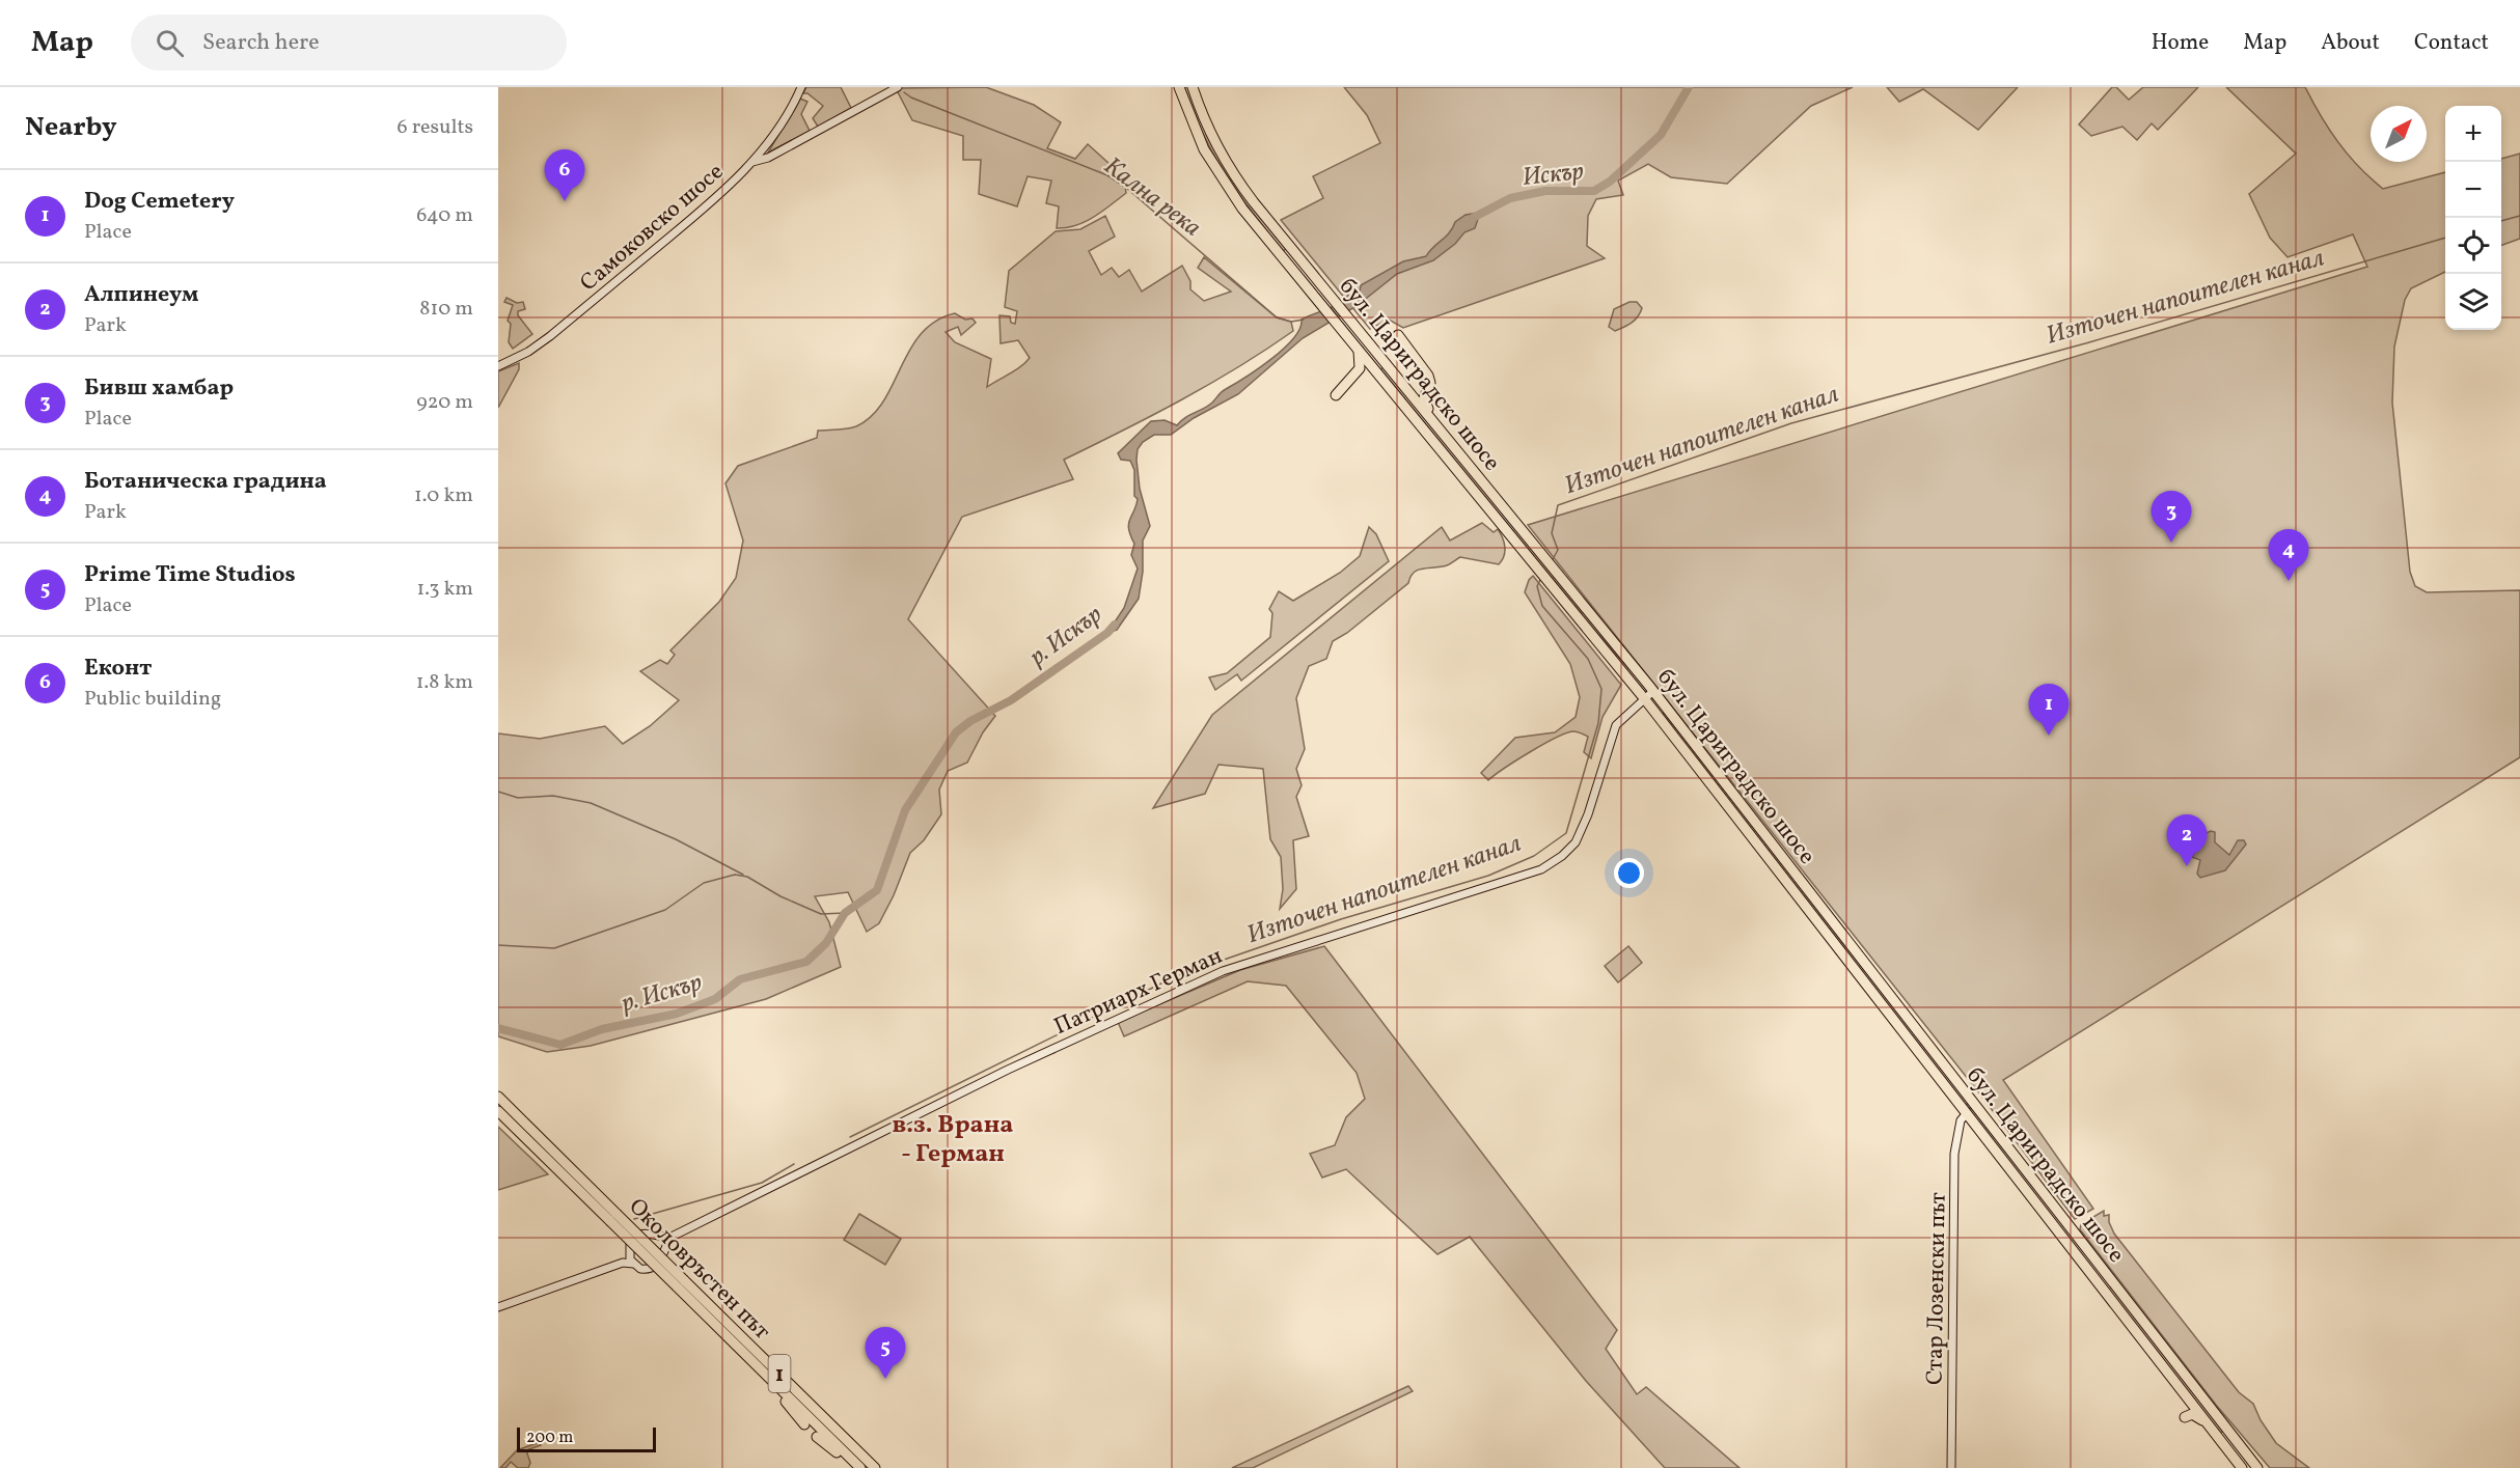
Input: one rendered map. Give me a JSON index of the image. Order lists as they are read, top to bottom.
{
  "streets": {
    "highway": ["бул. Цариградско шосе", "Околовръстен път", "1"],
    "street": ["Самоковско шосе", "Патриарх Герман", "Стар Лозенски път"]
  },
  "crossings": [
    ["бул. Цариградско шосе", "Патриарх Герман"],
    ["бул. Цариградско шосе", "Стар Лозенски път"]
  ],
  "districts": ["в.з. Врана - Герман"],
  "water": [
    "Искър",
    "Кална река",
    "Източен напоителен канал",
    "р. Искър"
  ],
  "scale_bar": "200 m",
  "north": "top right",
  "page": {
    "header": "Map",
    "search": "Search here",
    "nav": [
      "Home",
      "Map",
      "About",
      "Contact"
    ],
    "heading": ["Nearby", "6 results"],
    "map_buttons": ["+", "−"],
    "pins": [
      "6",
      "3",
      "4",
      "1",
      "2",
      "5"
    ],
    "list": [
      {
        "mark": "1",
        "name": "Dog Cemetery",
        "note": "Place",
        "value": "640 m"
      },
      {
        "mark": "2",
        "name": "Алпинеум",
        "note": "Park",
        "value": "810 m"
      },
      {
        "mark": "3",
        "name": "Бивш хамбар",
        "note": "Place",
        "value": "920 m"
      },
      {
        "mark": "4",
        "name": "Ботаническа градина",
        "note": "Park",
        "value": "1.0 km"
      },
      {
        "mark": "5",
        "name": "Prime Time Studios",
        "note": "Place",
        "value": "1.3 km"
      },
      {
        "mark": "6",
        "name": "Еконт",
        "note": "Public building",
        "value": "1.8 km"
      }
    ],
    "scale": "200 m"
  }
}
